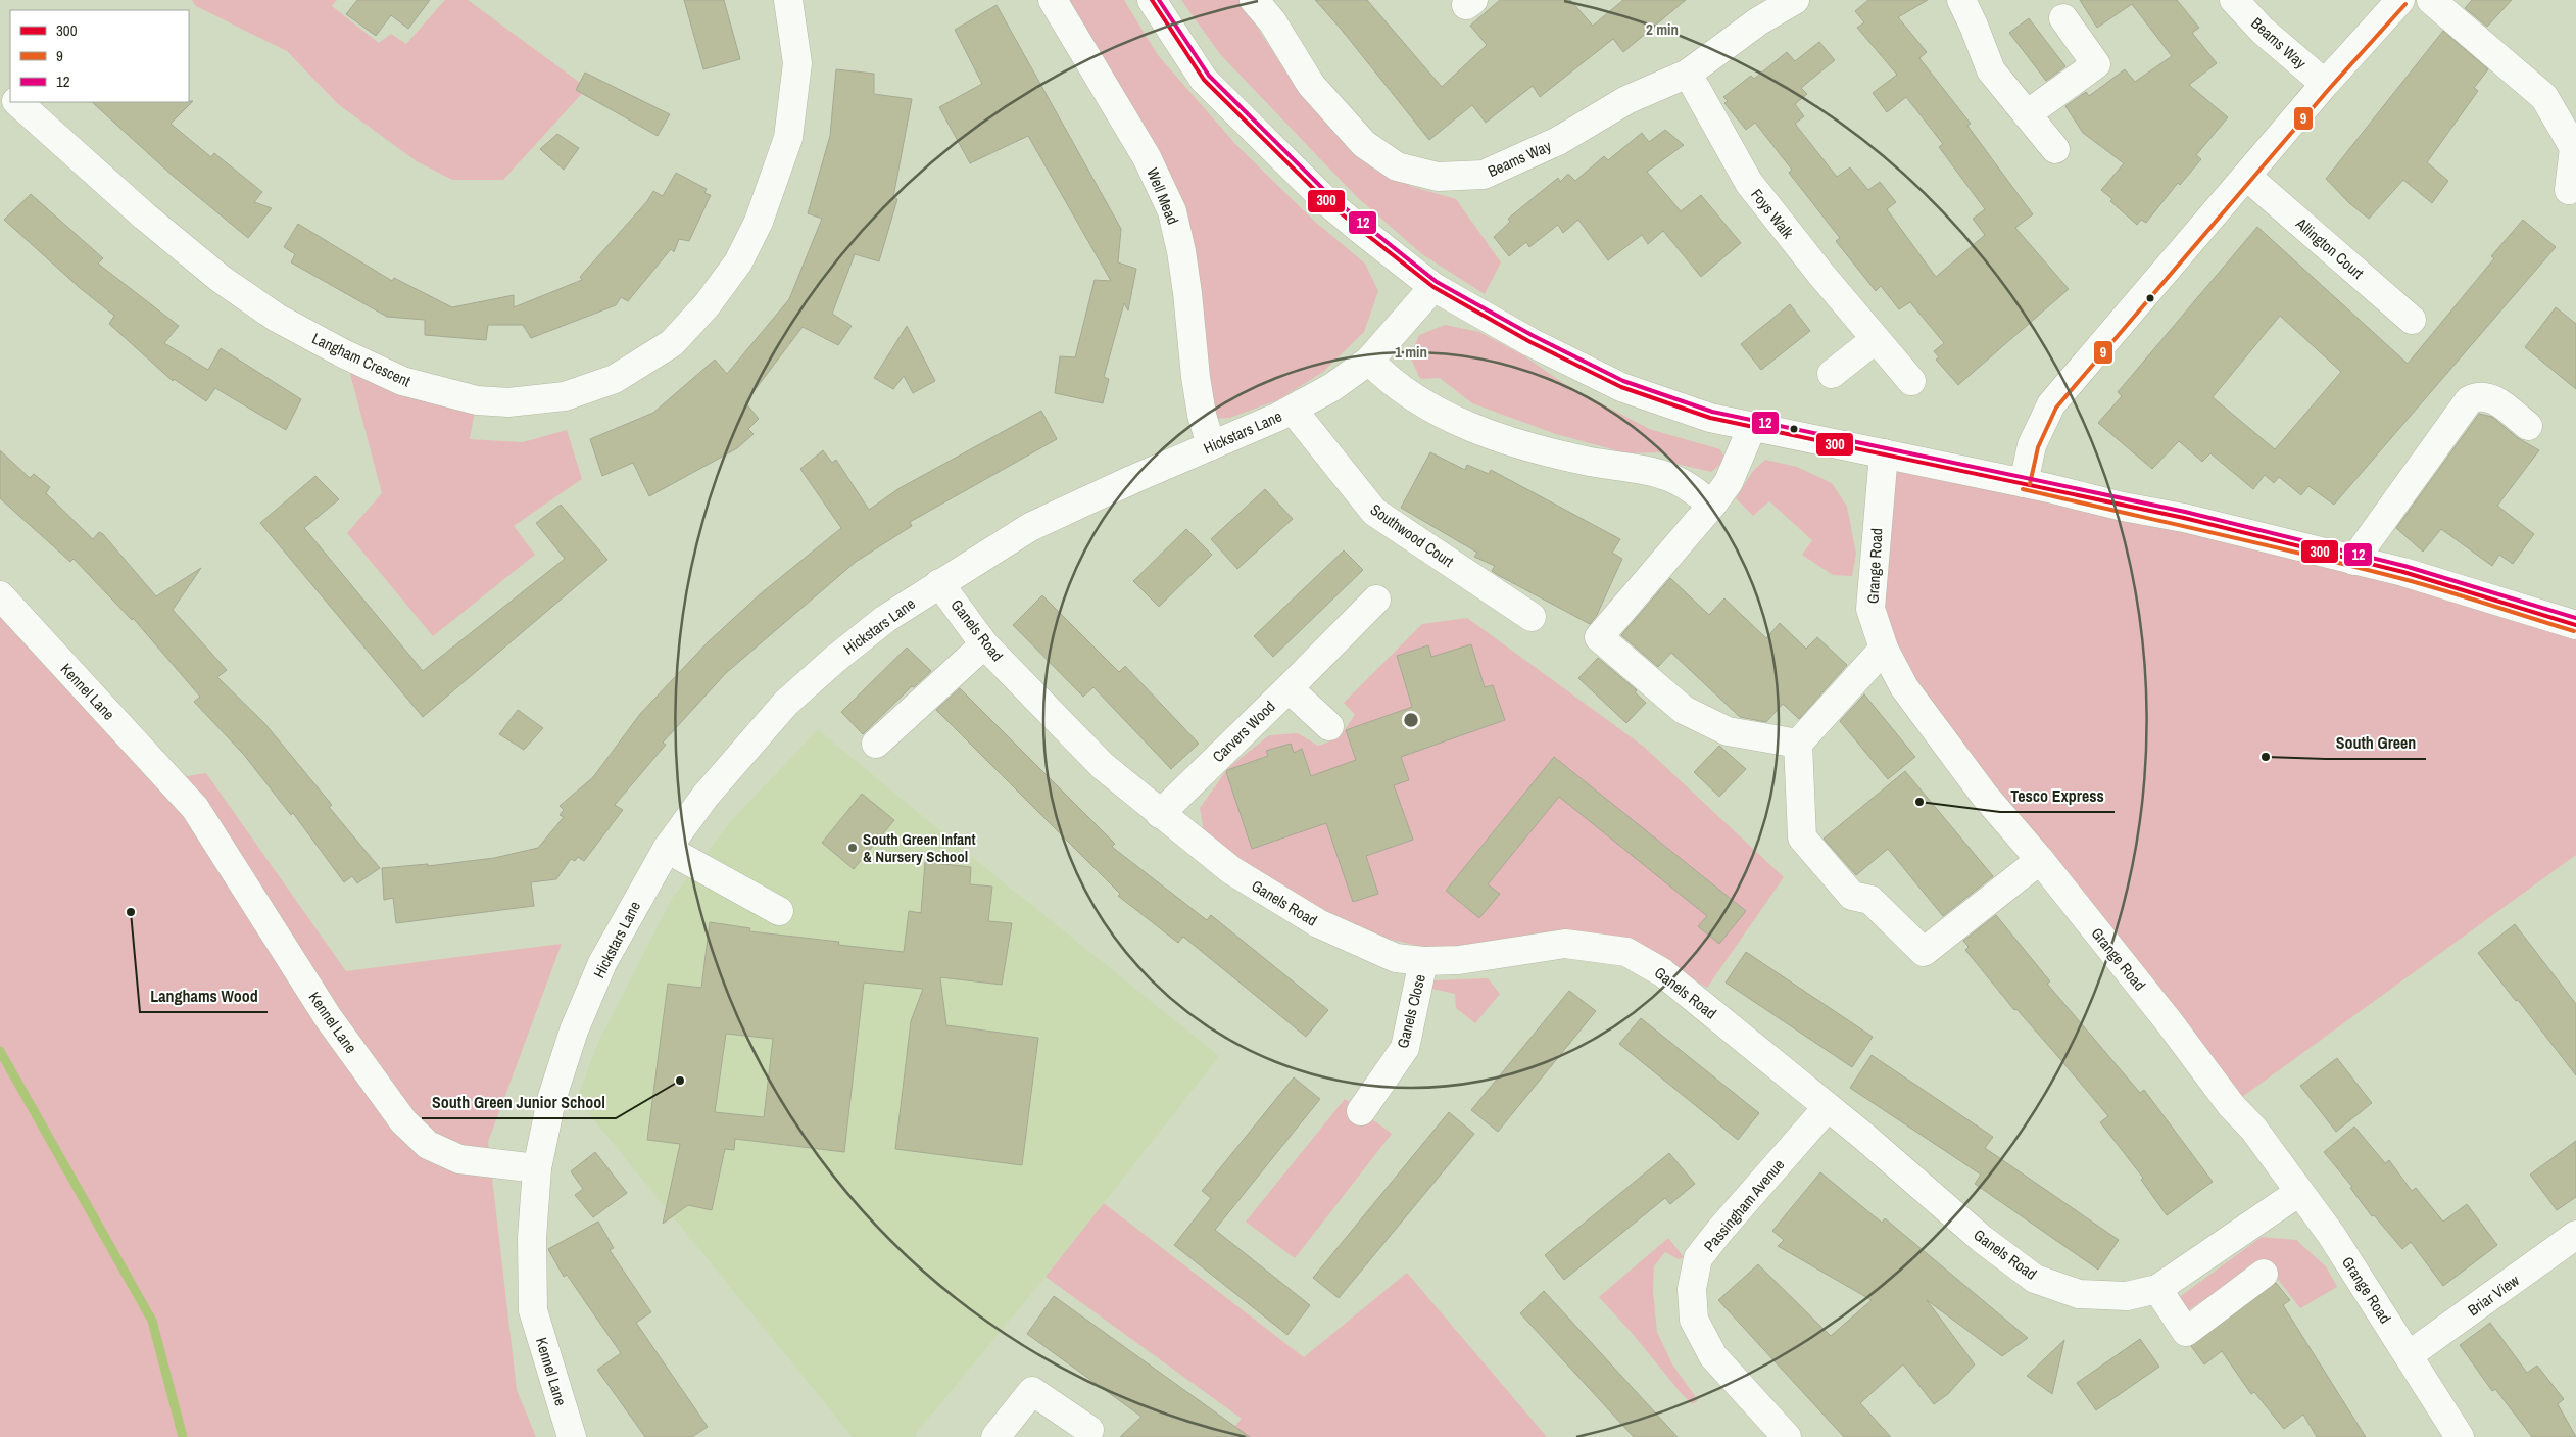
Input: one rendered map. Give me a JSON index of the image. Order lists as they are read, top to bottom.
{
  "streets": {
    "street": [
      "Beams Way",
      "Well Mead",
      "Foys Walk",
      "Allington Court",
      "Langham Crescent",
      "Hickstars Lane",
      "Southwood Court",
      "Grange Road",
      "Ganels Road",
      "Kennel Lane",
      "Carvers Wood",
      "Ganels Close",
      "Passingham Avenue",
      "Briar View"
    ]
  },
  "crossings": [
    ["Beams Way", "Foys Walk"],
    ["Well Mead", "Hickstars Lane"],
    ["Hickstars Lane", "Southwood Court"],
    ["Hickstars Lane", "Ganels Road"],
    ["Hickstars Lane", "Kennel Lane"],
    ["Grange Road", "Ganels Road"],
    ["Grange Road", "Briar View"],
    ["Ganels Road", "Carvers Wood"],
    ["Ganels Road", "Ganels Close"],
    ["Ganels Road", "Passingham Avenue"]
  ],
  "places": [
    "South Green",
    "Tesco Express",
    "South Green Infant & Nursery School",
    "Langhams Wood",
    "South Green Junior School"
  ],
  "lines": ["transit line 300", "transit line 12", "transit line 9"],
  "legend": ["300", "9", "12"],
  "rings": ["2 min", "1 min"]
}
